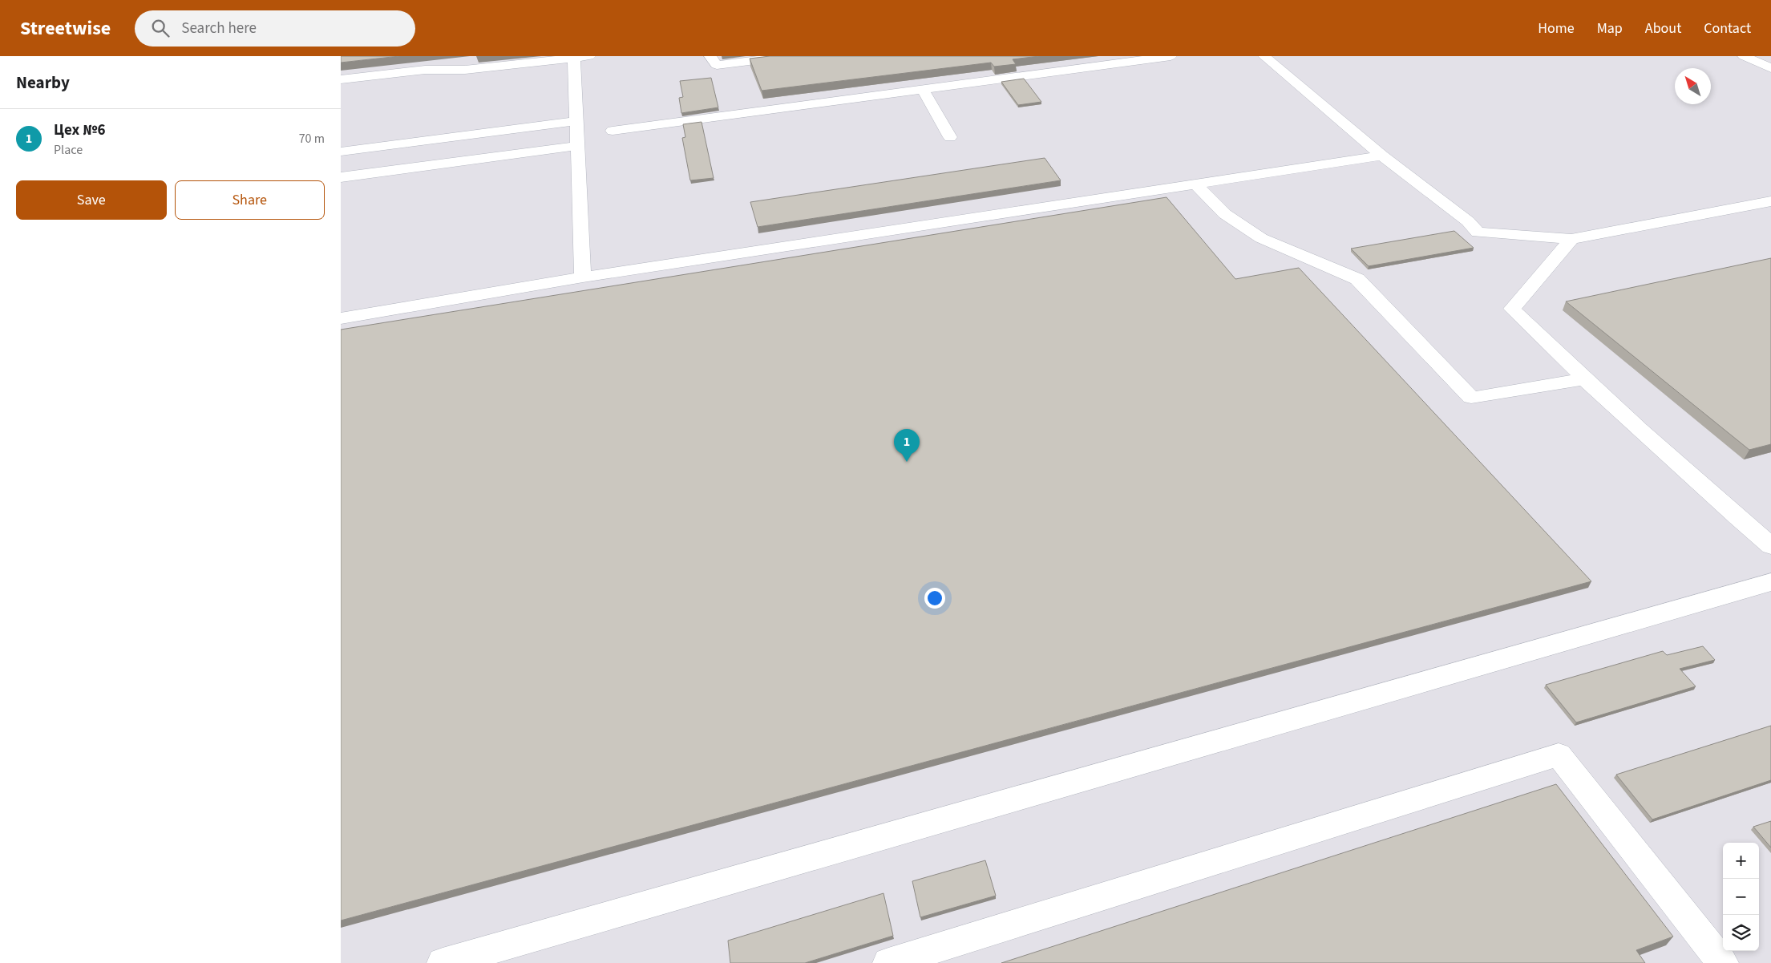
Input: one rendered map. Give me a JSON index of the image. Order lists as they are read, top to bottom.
{
  "north": "top left",
  "page": {
    "header": "Streetwise",
    "search": "Search here",
    "nav": [
      "Home",
      "Map",
      "About",
      "Contact"
    ],
    "heading": "Nearby",
    "list": [
      {
        "mark": "1",
        "name": "Цех №6",
        "note": "Place",
        "value": "70 m"
      }
    ],
    "buttons": ["Save", "Share"],
    "pins": "1",
    "map_buttons": ["+", "−"]
  }
}
